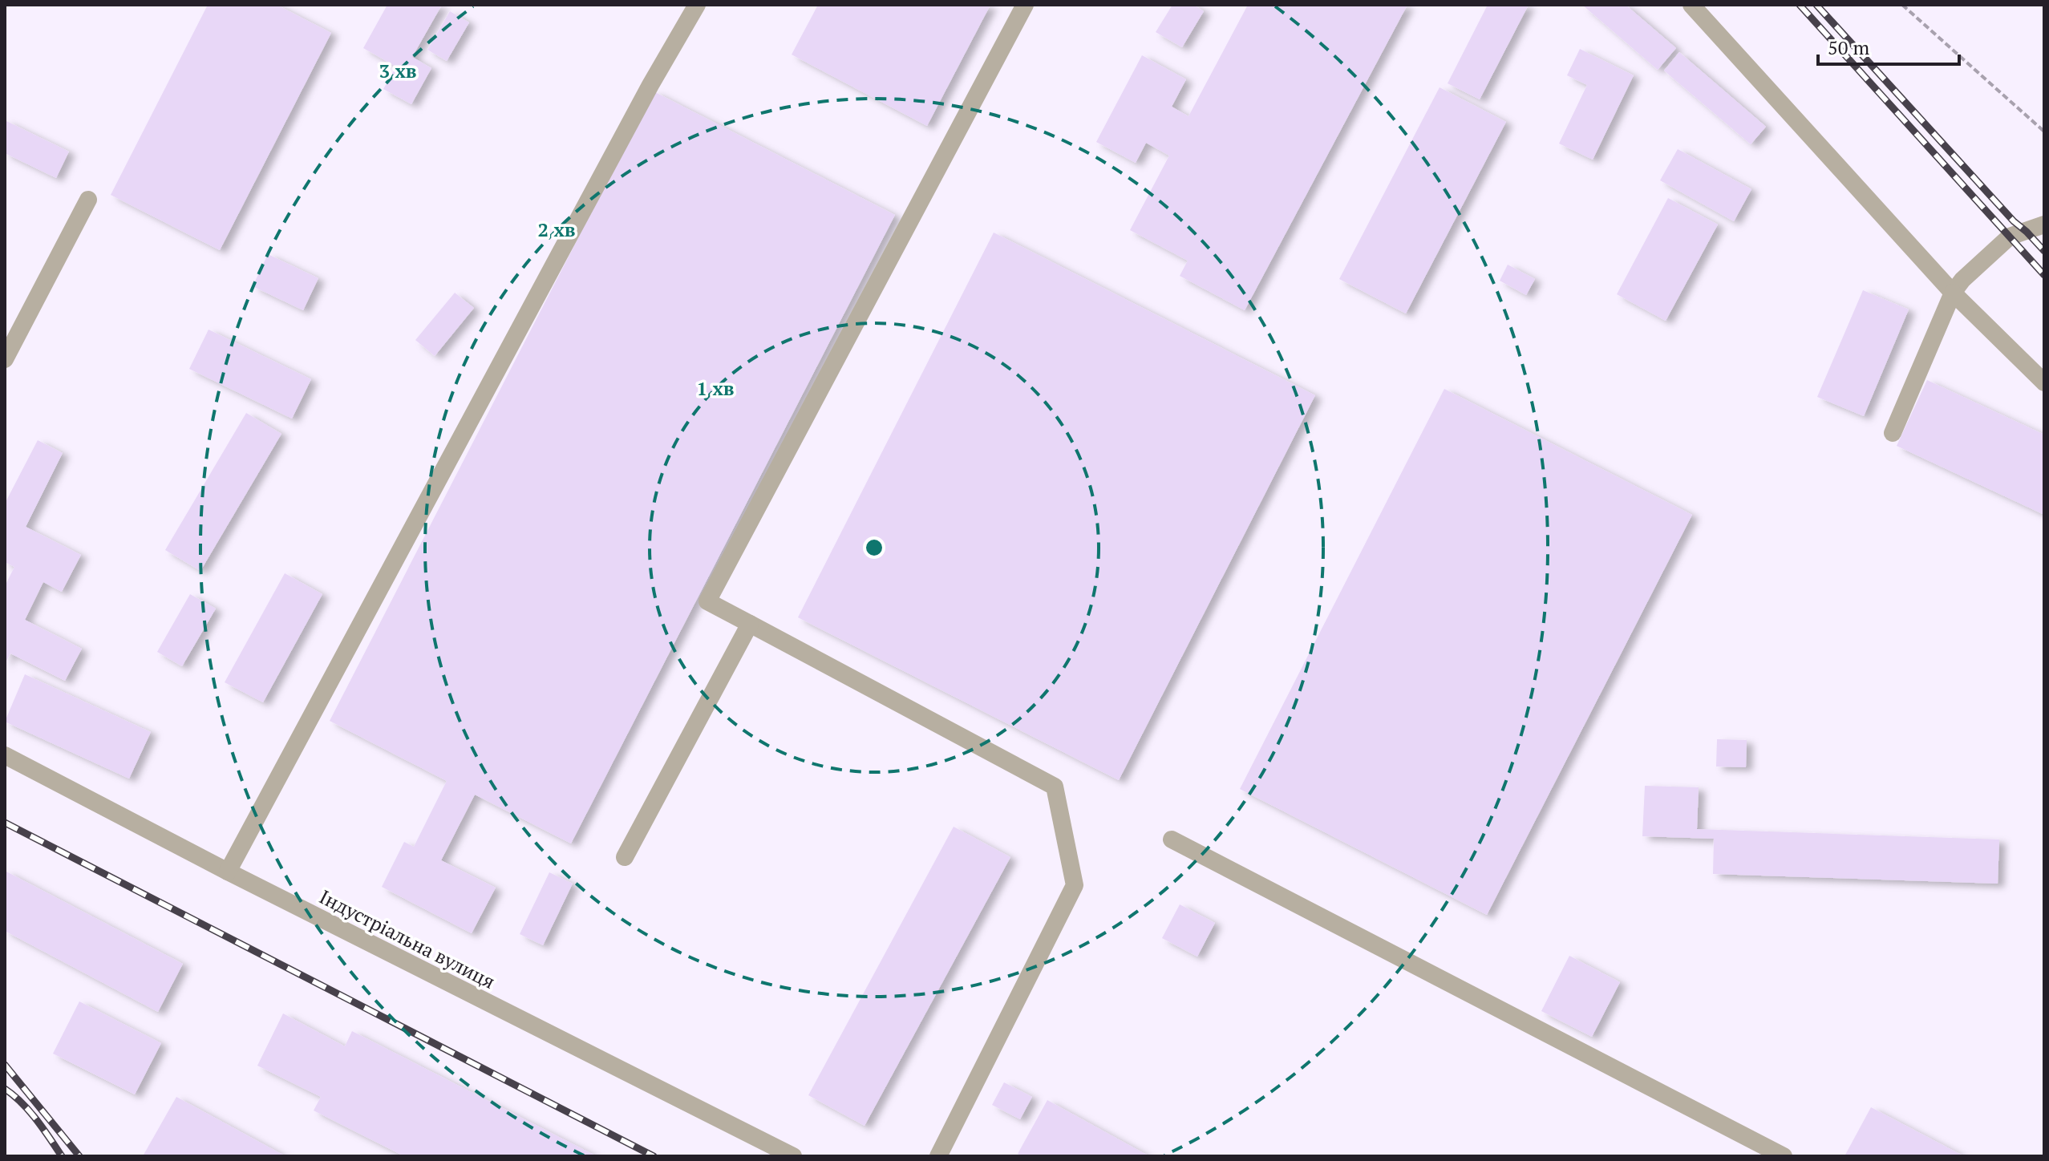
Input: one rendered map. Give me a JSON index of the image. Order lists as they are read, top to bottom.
{
  "streets": {
    "street": ["Індустріальна вулиця"]
  },
  "scale_bar": "50 m",
  "rings": ["3 хв", "2 хв", "1 хв"]
}
